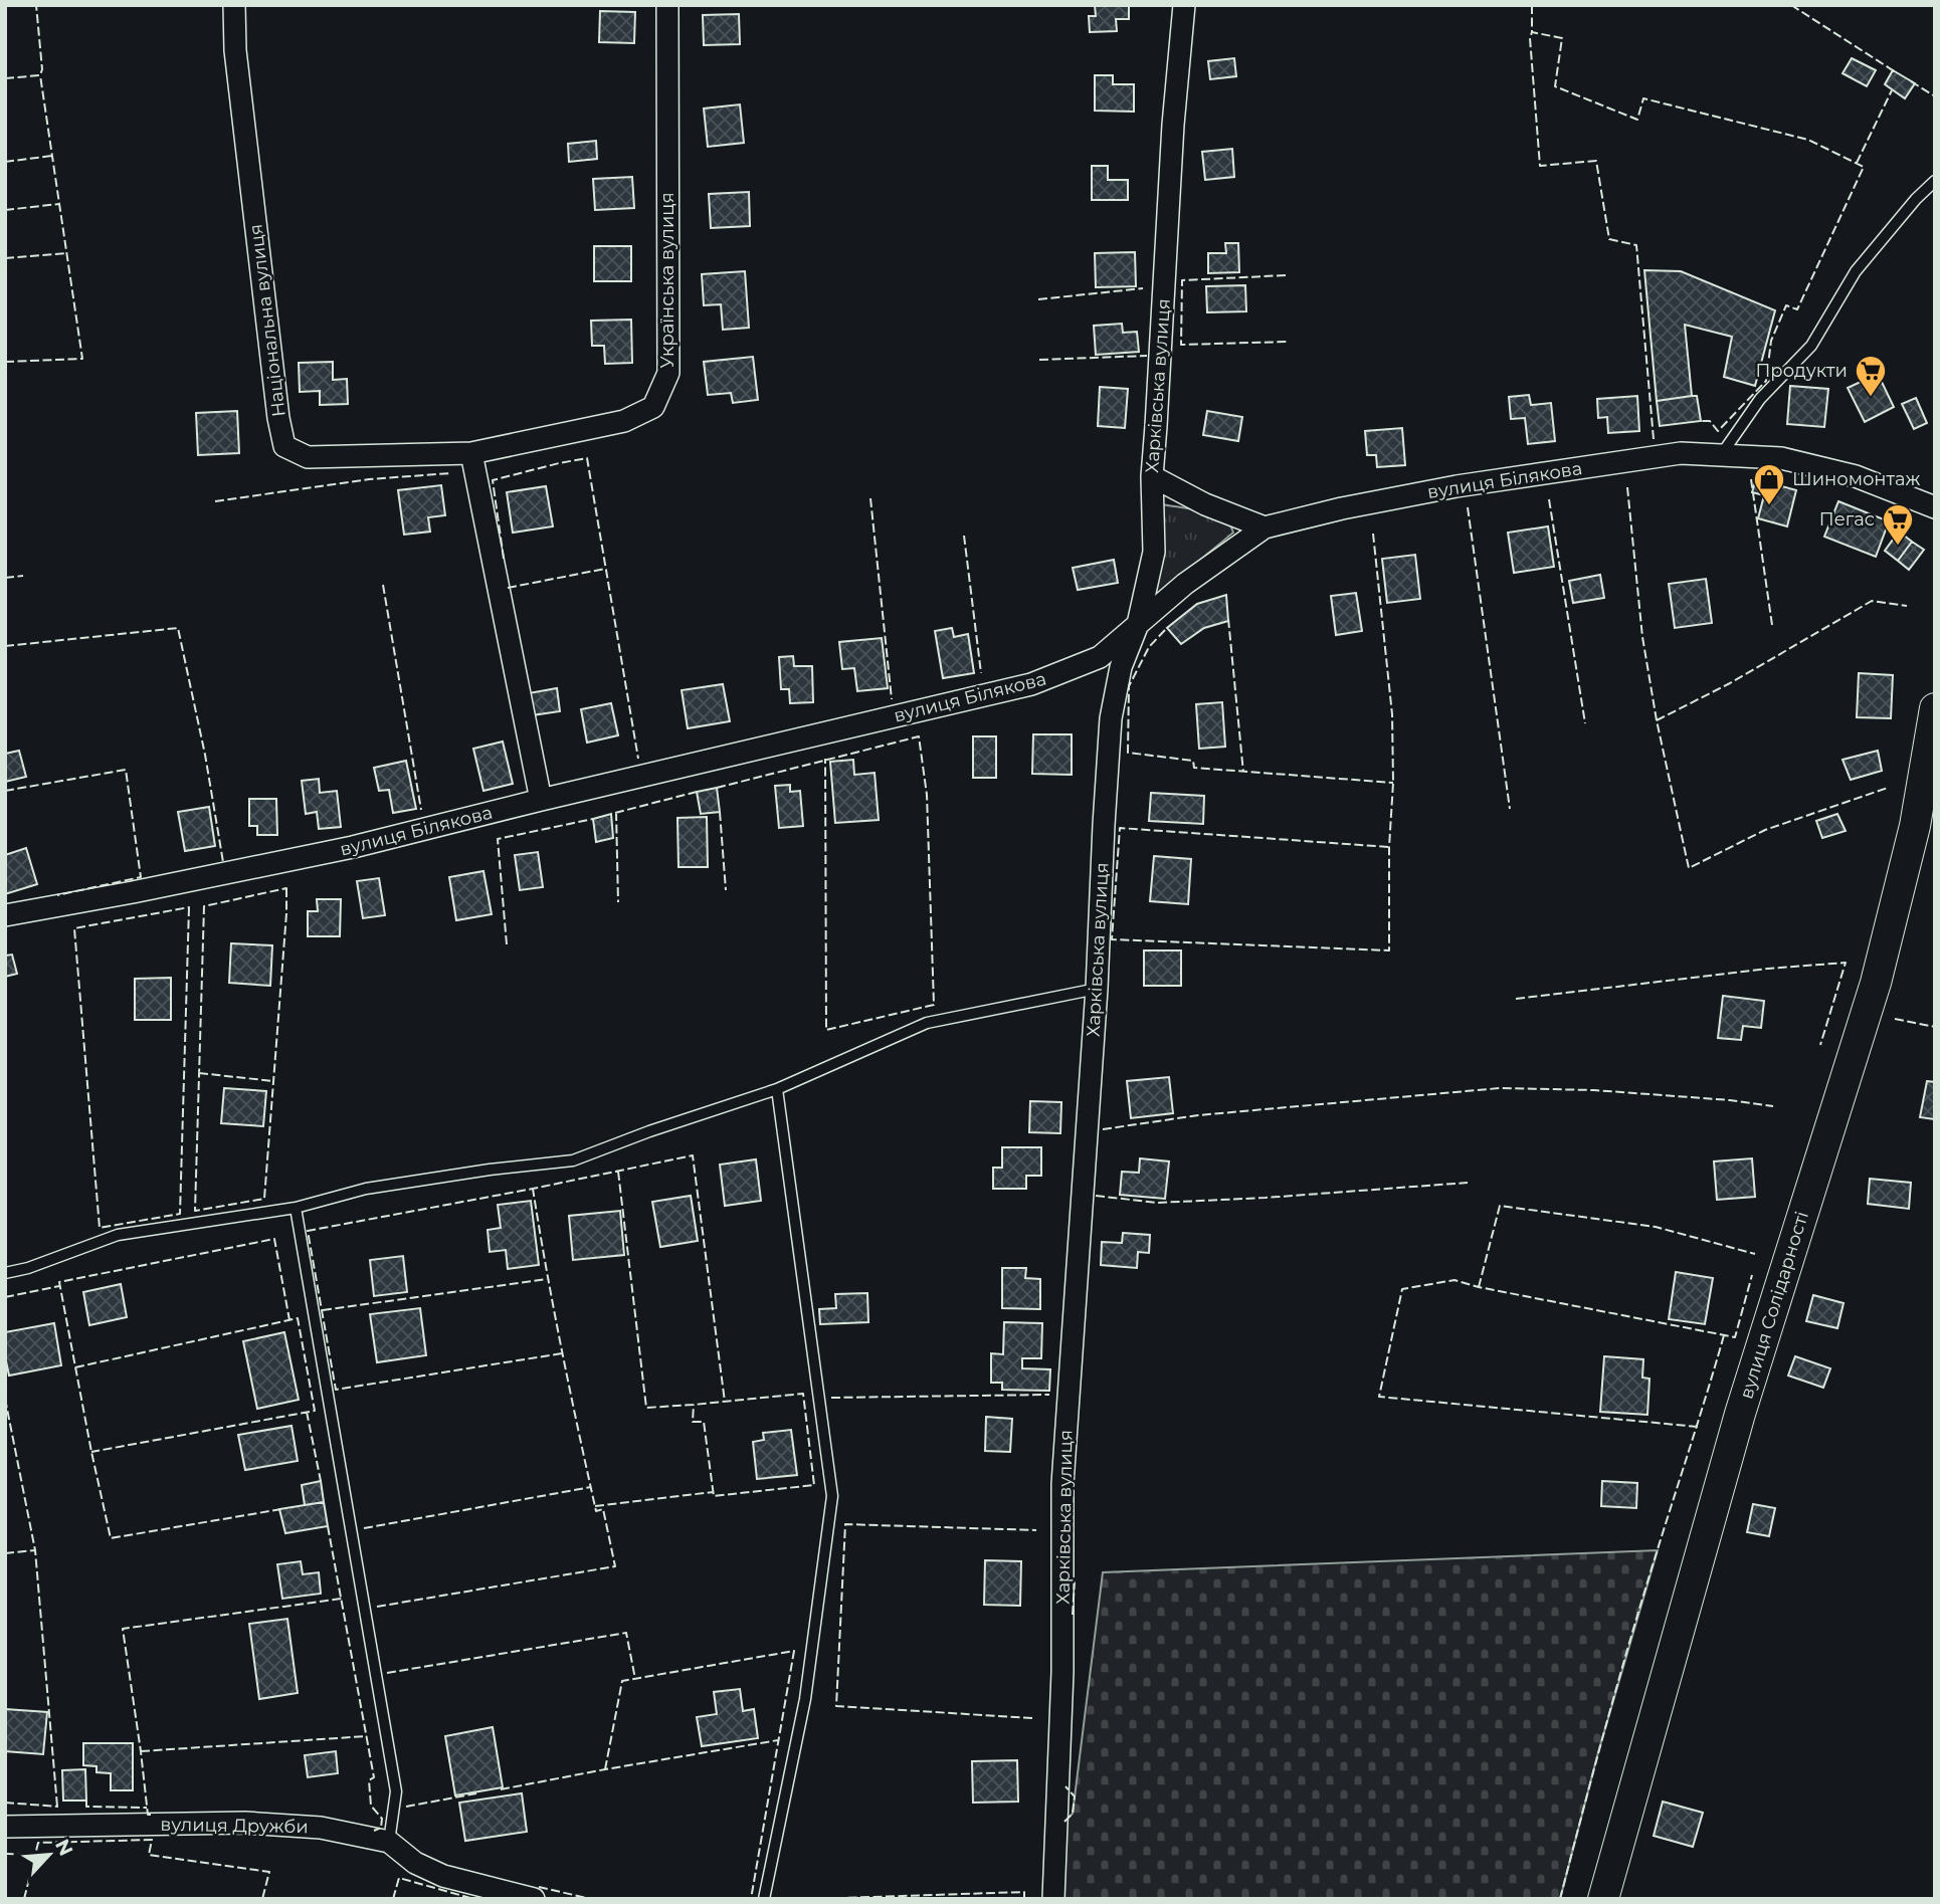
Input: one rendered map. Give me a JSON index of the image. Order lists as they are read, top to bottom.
{
  "streets": {
    "main road": ["вулиця Солідарності"],
    "street": [
      "Українська вулиця",
      "Національна вулиця",
      "Харківська вулиця",
      "вулиця Білякова",
      "вулиця Дружби"
    ]
  },
  "crossings": [
    ["Українська вулиця", "Національна вулиця"],
    ["Харківська вулиця", "вулиця Білякова"]
  ],
  "places": {
    "supermarket": ["Продукти", "Пегас"],
    "shop": ["Шиномонтаж"]
  },
  "north": "top right"
}
